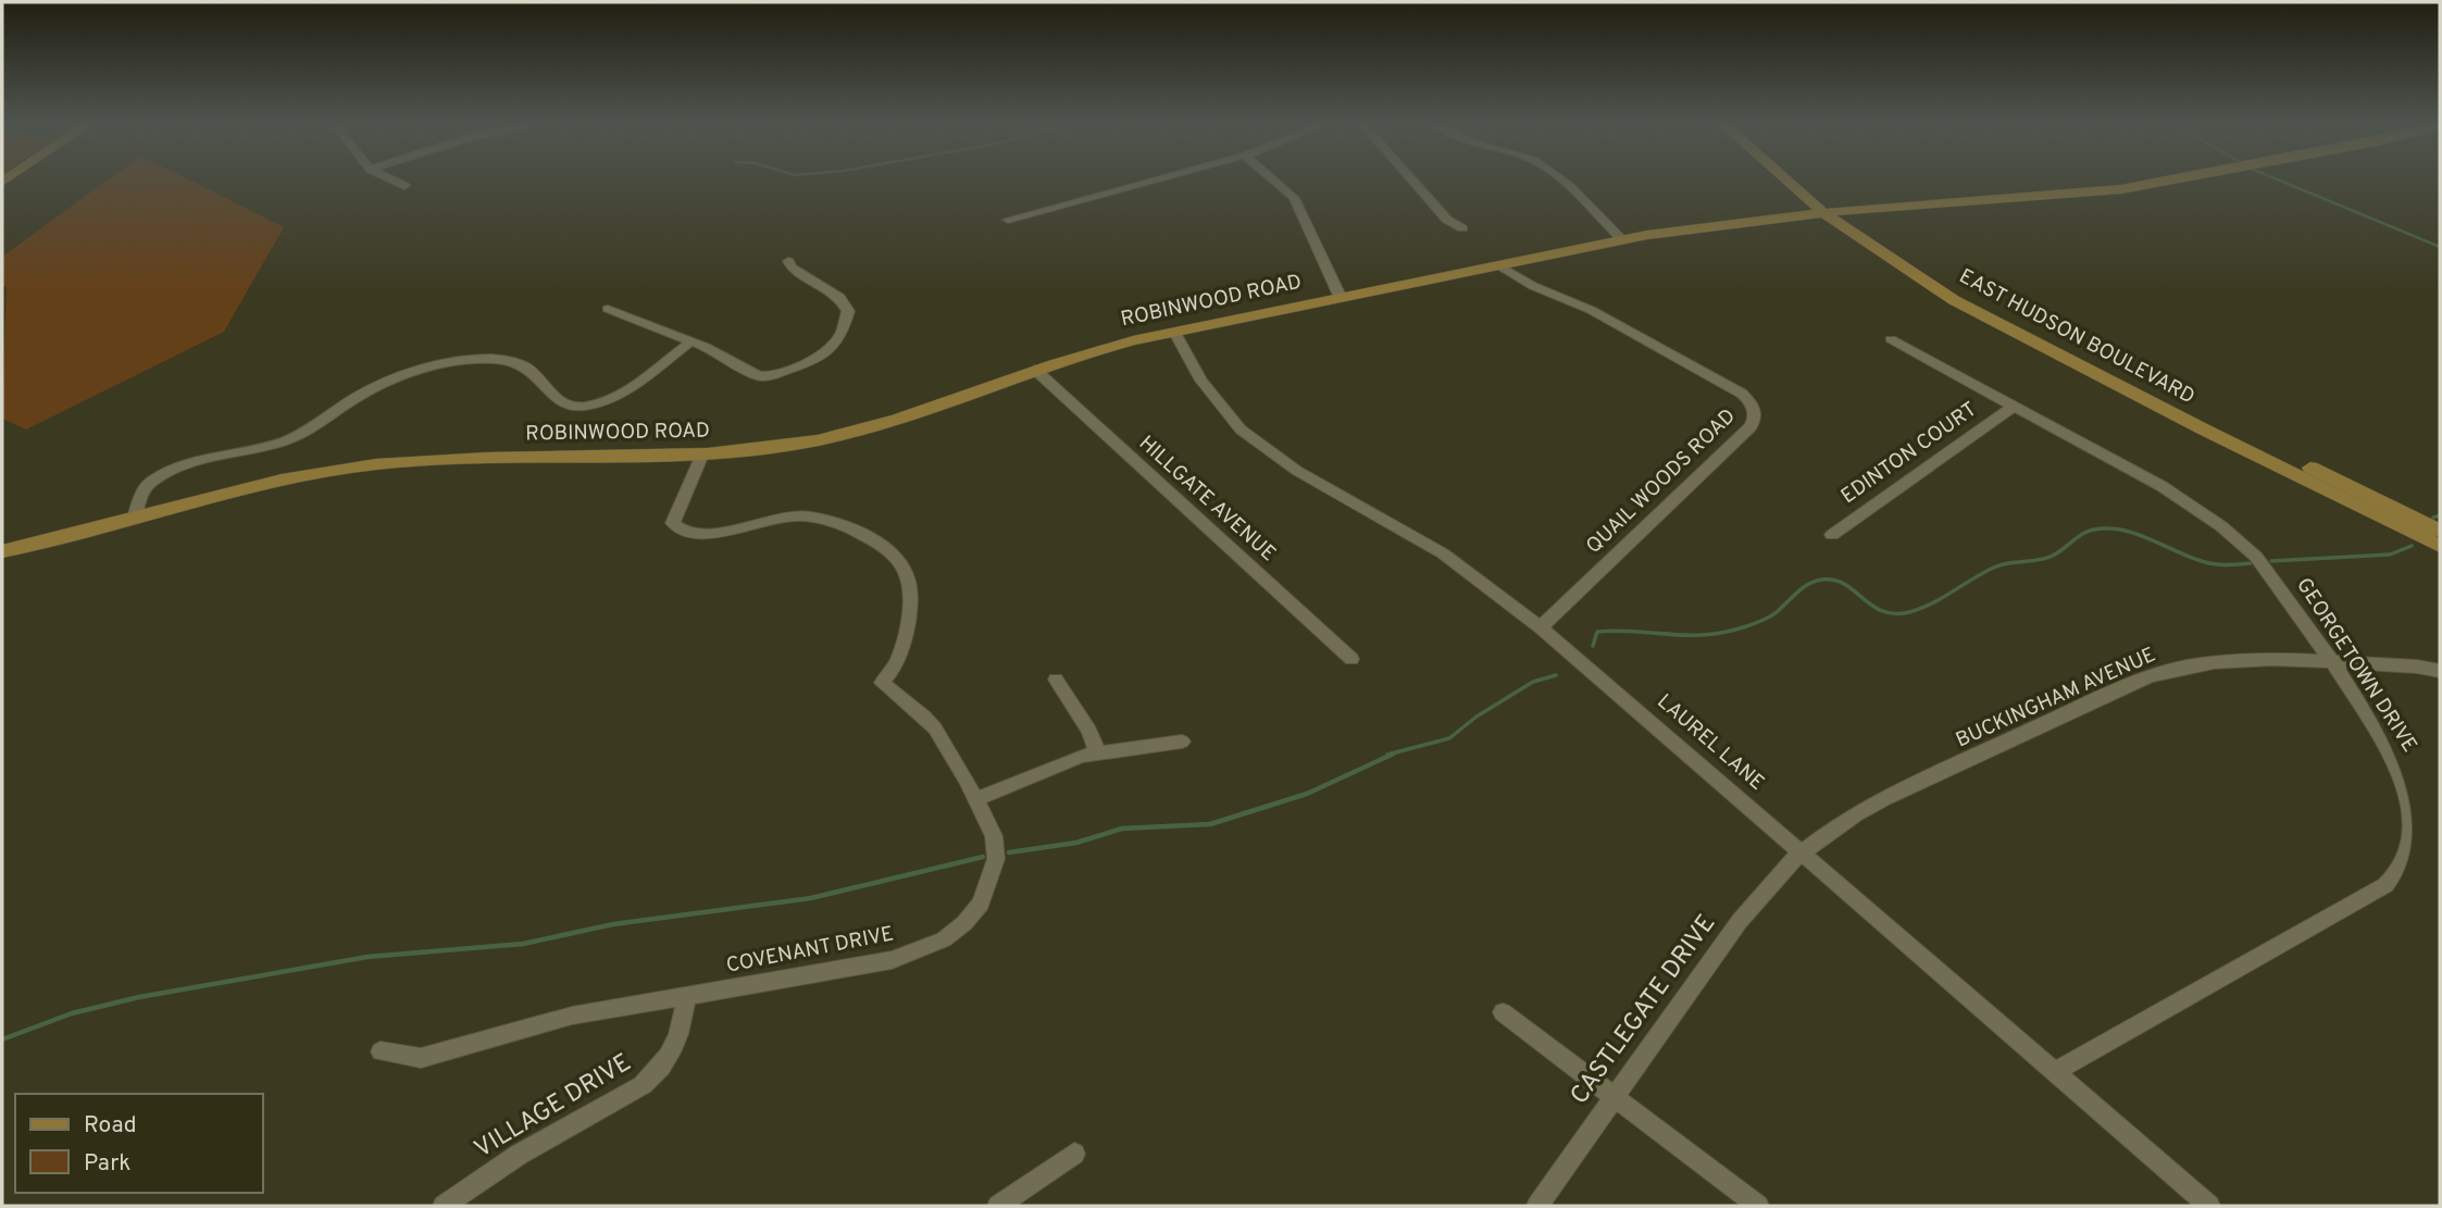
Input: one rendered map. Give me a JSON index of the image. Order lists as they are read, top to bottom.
{
  "streets": {
    "main road": ["ROBINWOOD ROAD", "EAST HUDSON BOULEVARD"],
    "street": [
      "EDINTON COURT",
      "QUAIL WOODS ROAD",
      "HILLGATE AVENUE",
      "GEORGETOWN DRIVE",
      "BUCKINGHAM AVENUE",
      "LAUREL LANE",
      "COVENANT DRIVE",
      "CASTLEGATE DRIVE",
      "VILLAGE DRIVE"
    ]
  },
  "crossings": [
    ["ROBINWOOD ROAD", "EAST HUDSON BOULEVARD"],
    ["ROBINWOOD ROAD", "QUAIL WOODS ROAD"],
    ["ROBINWOOD ROAD", "HILLGATE AVENUE"],
    ["ROBINWOOD ROAD", "LAUREL LANE"],
    ["ROBINWOOD ROAD", "COVENANT DRIVE"],
    ["EDINTON COURT", "GEORGETOWN DRIVE"],
    ["QUAIL WOODS ROAD", "LAUREL LANE"],
    ["GEORGETOWN DRIVE", "BUCKINGHAM AVENUE"],
    ["GEORGETOWN DRIVE", "LAUREL LANE"],
    ["BUCKINGHAM AVENUE", "LAUREL LANE"],
    ["BUCKINGHAM AVENUE", "CASTLEGATE DRIVE"],
    ["LAUREL LANE", "CASTLEGATE DRIVE"],
    ["COVENANT DRIVE", "VILLAGE DRIVE"]
  ],
  "legend": ["Road", "Park"]
}
